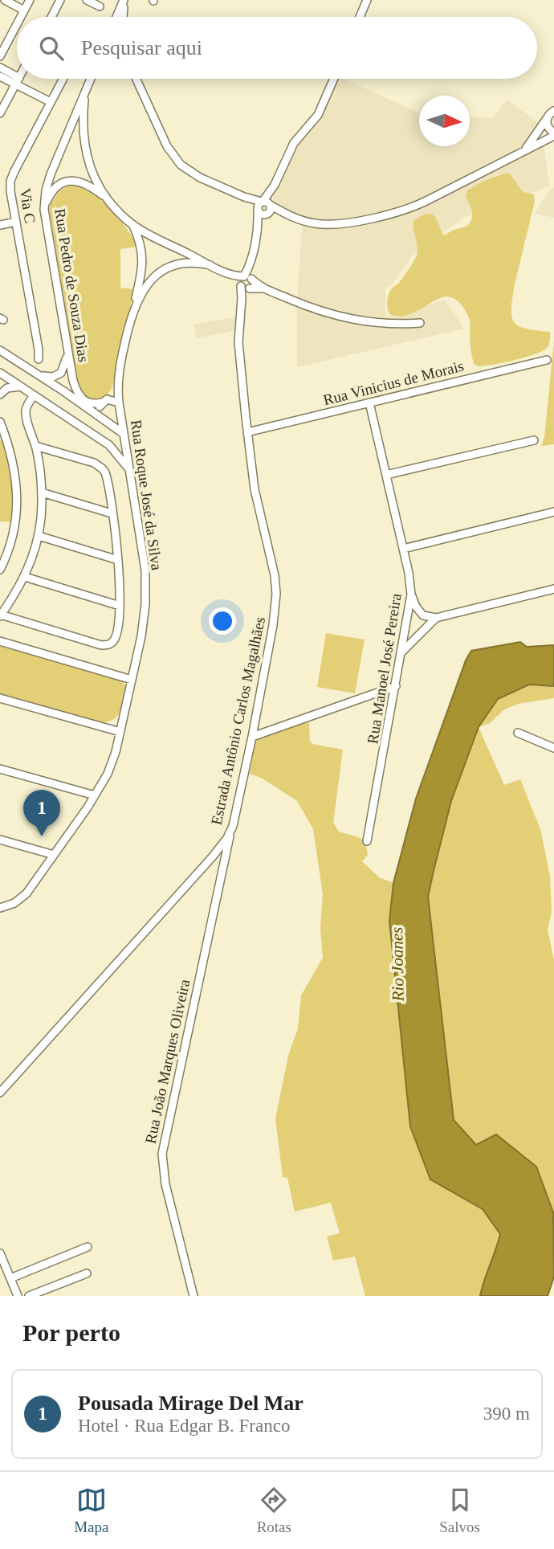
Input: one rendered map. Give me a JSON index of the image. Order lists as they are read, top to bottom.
{
  "streets": {
    "street": [
      "Via C",
      "Rua Pedro de Souza Dias",
      "Rua Vinicius de Morais",
      "Rua Roque José da Silva",
      "Rua Manoel José Pereira",
      "Estrada Antônio Carlos Magalhães",
      "Rua João Marques Oliveira"
    ]
  },
  "crossings": [
    ["Rua Pedro de Souza Dias", "Rua Roque José da Silva"],
    ["Rua Vinicius de Morais", "Rua Manoel José Pereira"],
    ["Rua Vinicius de Morais", "Estrada Antônio Carlos Magalhães"],
    ["Estrada Antônio Carlos Magalhães", "Rua João Marques Oliveira"]
  ],
  "water": ["Rio Joanes"],
  "north": "right",
  "page": {
    "search": "Pesquisar aqui",
    "pins": "1",
    "heading": "Por perto",
    "list": [
      {
        "mark": "1",
        "name": "Pousada Mirage Del Mar",
        "note": "Hotel · Rua Edgar B. Franco",
        "value": "390 m"
      }
    ],
    "nav": ["Mapa", "Rotas", "Salvos"]
  }
}
